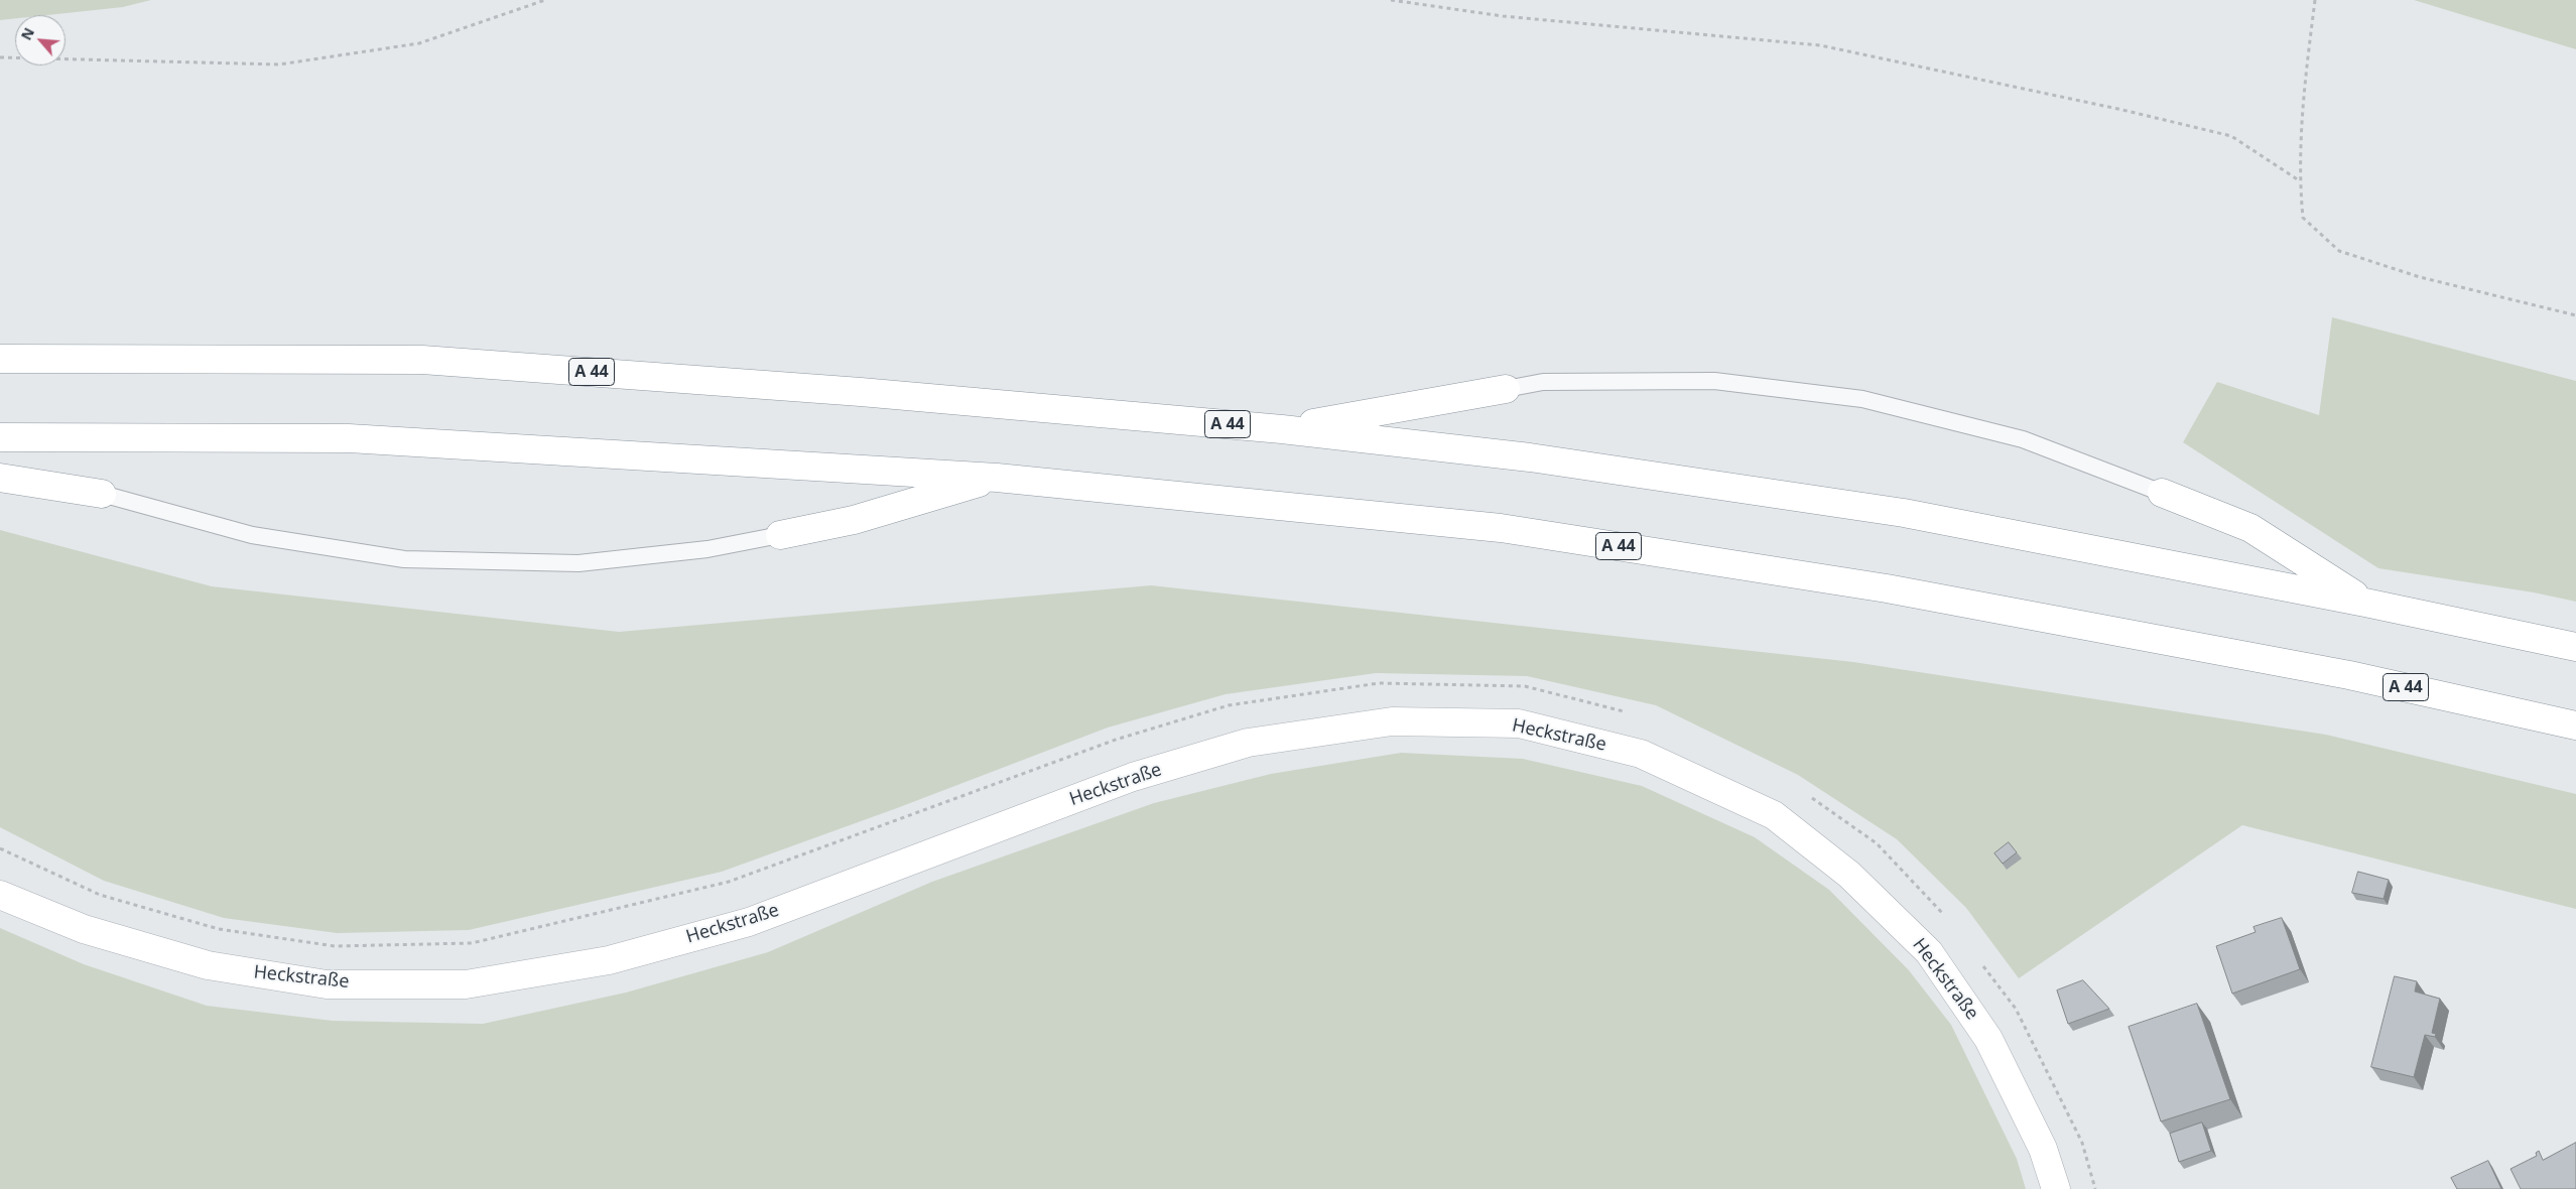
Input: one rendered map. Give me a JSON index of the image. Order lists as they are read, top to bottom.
{
  "streets": {
    "main road": ["A 44", "Heckstraße"]
  },
  "north": "top left"
}
